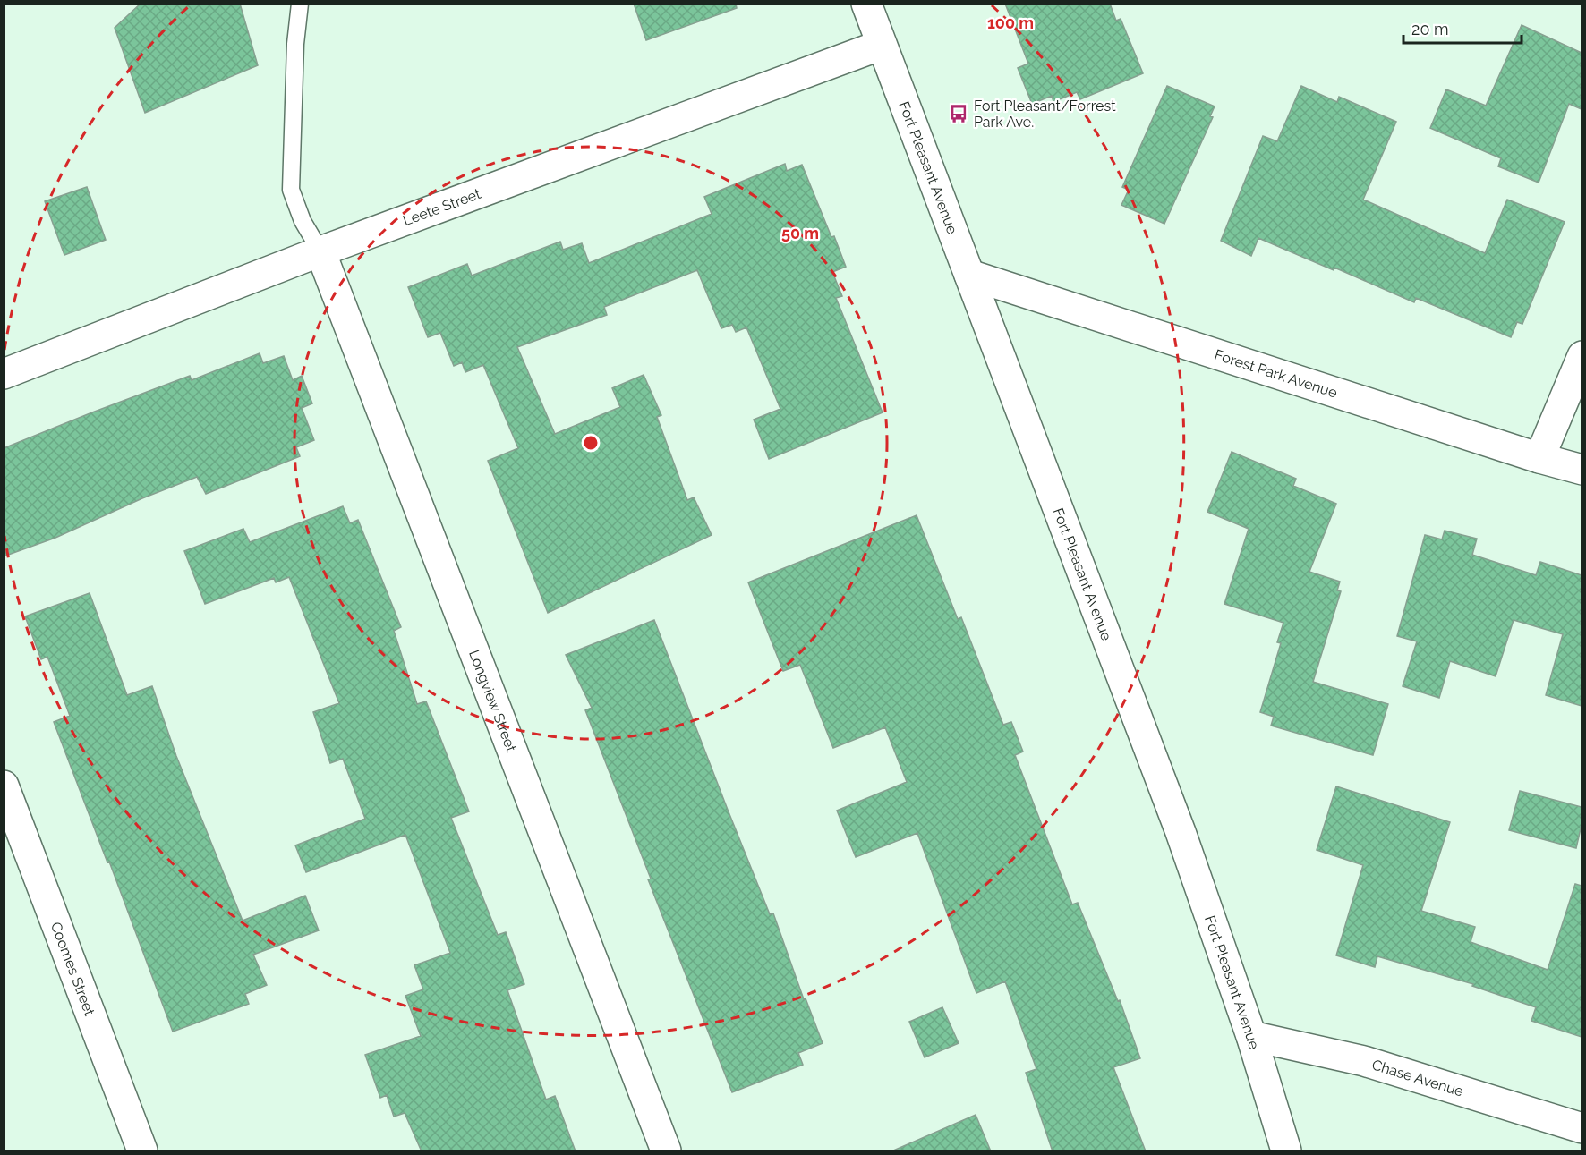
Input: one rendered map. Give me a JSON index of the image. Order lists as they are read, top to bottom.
{
  "streets": {
    "street": [
      "Fort Pleasant Avenue",
      "Leete Street",
      "Forest Park Avenue",
      "Longview Street",
      "Coomes Street",
      "Chase Avenue"
    ]
  },
  "crossings": [
    ["Fort Pleasant Avenue", "Leete Street"],
    ["Fort Pleasant Avenue", "Forest Park Avenue"],
    ["Fort Pleasant Avenue", "Chase Avenue"],
    ["Leete Street", "Longview Street"]
  ],
  "places": {
    "bus stop": ["Fort Pleasant/Forrest Park Ave."]
  },
  "scale_bar": "20 m",
  "rings": ["100 m", "50 m"]
}
